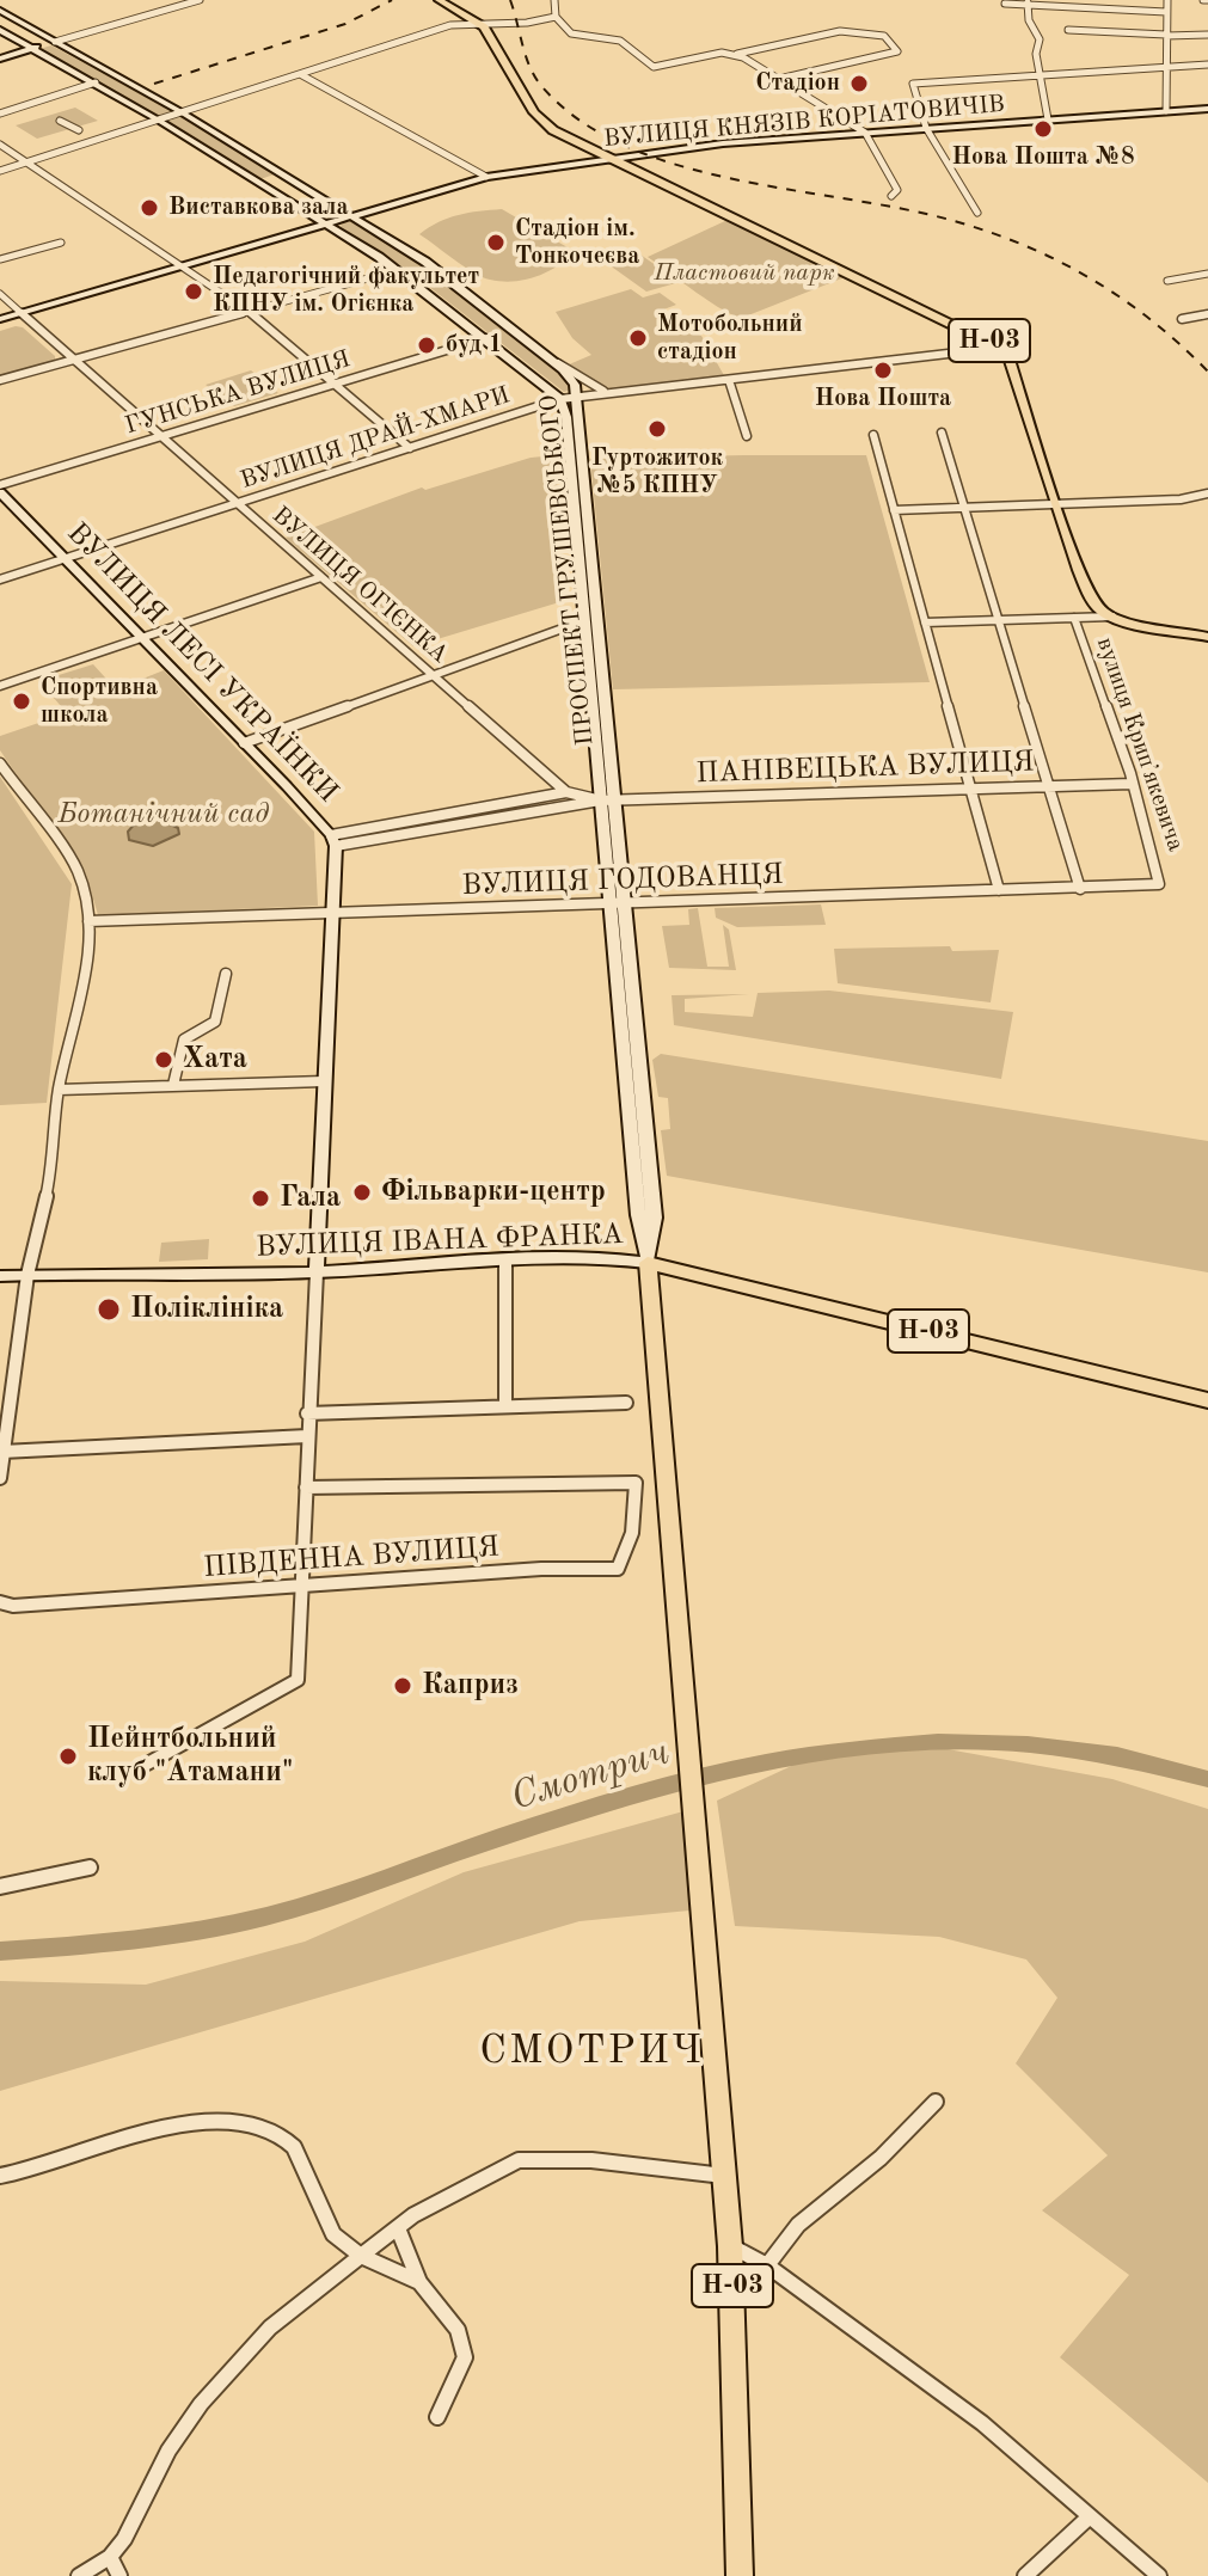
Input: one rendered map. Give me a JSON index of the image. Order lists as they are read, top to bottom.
{
  "streets": {
    "main road": [
      "ВУЛИЦЯ КНЯЗІВ КОРІАТОВИЧІВ",
      "Н-03",
      "ПРОСПЕКТ ГРУШЕВСЬКОГО",
      "ВУЛИЦЯ ЛЕСІ УКРАЇНКИ",
      "вулиця Крипʼякевича",
      "ВУЛИЦЯ ІВАНА ФРАНКА"
    ],
    "street": [
      "ГУНСЬКА ВУЛИЦЯ",
      "ВУЛИЦЯ ДРАЙ-ХМАРИ",
      "ВУЛИЦЯ ОГІЄНКА",
      "ПАНІВЕЦЬКА ВУЛИЦЯ",
      "ВУЛИЦЯ ГОДОВАНЦЯ",
      "ПІВДЕННА ВУЛИЦЯ"
    ]
  },
  "crossings": [
    ["ВУЛИЦЯ КНЯЗІВ КОРІАТОВИЧІВ", "Н-03"],
    ["ВУЛИЦЯ КНЯЗІВ КОРІАТОВИЧІВ", "ПРОСПЕКТ ГРУШЕВСЬКОГО"],
    ["ВУЛИЦЯ КНЯЗІВ КОРІАТОВИЧІВ", "ВУЛИЦЯ ОГІЄНКА"],
    ["Н-03", "ВУЛИЦЯ ДРАЙ-ХМАРИ"],
    ["Н-03", "ПРОСПЕКТ ГРУШЕВСЬКОГО"],
    ["Н-03", "вулиця Крипʼякевича"],
    ["ГУНСЬКА ВУЛИЦЯ", "ПРОСПЕКТ ГРУШЕВСЬКОГО"],
    ["ГУНСЬКА ВУЛИЦЯ", "ВУЛИЦЯ ОГІЄНКА"],
    ["ГУНСЬКА ВУЛИЦЯ", "ВУЛИЦЯ ЛЕСІ УКРАЇНКИ"],
    ["ВУЛИЦЯ ДРАЙ-ХМАРИ", "ПРОСПЕКТ ГРУШЕВСЬКОГО"],
    ["ВУЛИЦЯ ДРАЙ-ХМАРИ", "ВУЛИЦЯ ОГІЄНКА"],
    ["ВУЛИЦЯ ДРАЙ-ХМАРИ", "ВУЛИЦЯ ЛЕСІ УКРАЇНКИ"],
    ["ВУЛИЦЯ ДРАЙ-ХМАРИ", "вулиця Крипʼякевича"],
    ["ПРОСПЕКТ ГРУШЕВСЬКОГО", "ПАНІВЕЦЬКА ВУЛИЦЯ"],
    ["ПРОСПЕКТ ГРУШЕВСЬКОГО", "ВУЛИЦЯ ГОДОВАНЦЯ"],
    ["ПРОСПЕКТ ГРУШЕВСЬКОГО", "ВУЛИЦЯ ІВАНА ФРАНКА"],
    ["ВУЛИЦЯ ОГІЄНКА", "ПАНІВЕЦЬКА ВУЛИЦЯ"],
    ["ВУЛИЦЯ ЛЕСІ УКРАЇНКИ", "ПАНІВЕЦЬКА ВУЛИЦЯ"],
    ["ВУЛИЦЯ ЛЕСІ УКРАЇНКИ", "ВУЛИЦЯ ГОДОВАНЦЯ"],
    ["ВУЛИЦЯ ЛЕСІ УКРАЇНКИ", "ВУЛИЦЯ ІВАНА ФРАНКА"],
    ["ВУЛИЦЯ ЛЕСІ УКРАЇНКИ", "ПІВДЕННА ВУЛИЦЯ"],
    ["вулиця Крипʼякевича", "ПАНІВЕЦЬКА ВУЛИЦЯ"],
    ["вулиця Крипʼякевича", "ВУЛИЦЯ ГОДОВАНЦЯ"]
  ],
  "districts": ["СМОТРИЧ"],
  "water": ["Смотрич"],
  "parks": ["Пластовий парк", "Ботанічний сад"],
  "places": [
    "Стадіон",
    "Нова Пошта №8",
    "Виставкова зала",
    "Стадіон ім. Тонкочеєва",
    "Педагогічний факультет КПНУ ім. Огієнка",
    "Мотобольний стадіон",
    "буд 1",
    "Нова Пошта",
    "Гуртожиток №5 КПНУ",
    "Спортивна школа",
    "Хата",
    "Фільварки-центр",
    "Гала",
    "Поліклініка",
    "Каприз",
    "Пейнтбольний клуб \"Атамани\""
  ]
}
